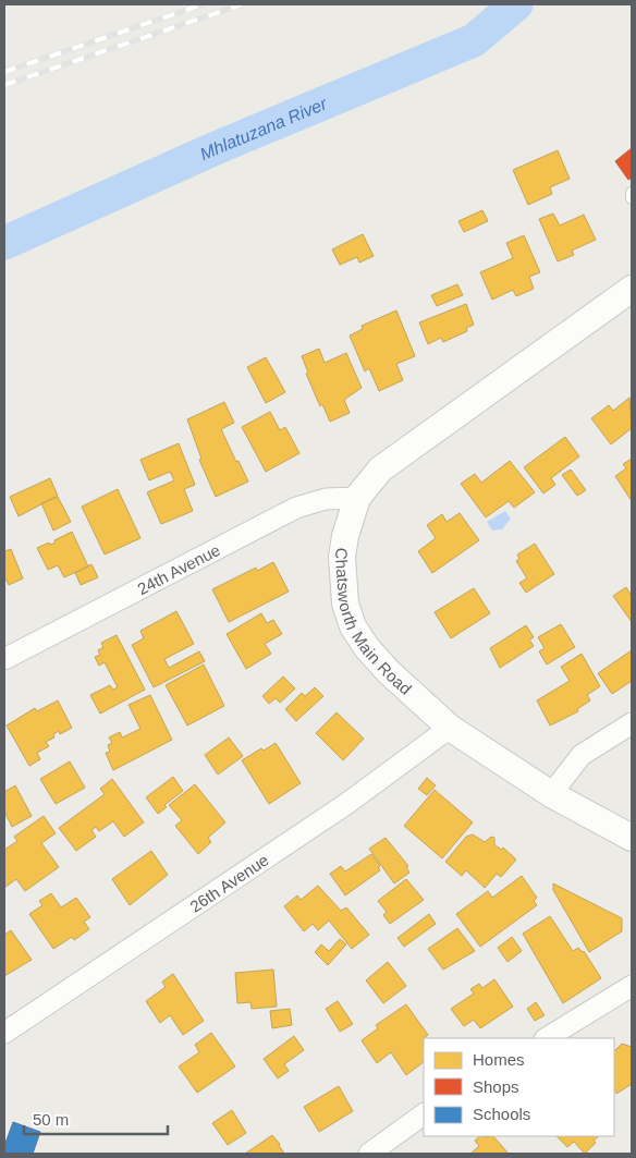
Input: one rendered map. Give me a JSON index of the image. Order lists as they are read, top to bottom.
{
  "streets": {
    "street": ["24th Avenue", "Chatsworth Main Road", "26th Avenue"]
  },
  "crossings": [
    ["24th Avenue", "Chatsworth Main Road"],
    ["Chatsworth Main Road", "26th Avenue"]
  ],
  "water": ["Mhlatuzana River"],
  "legend": ["Homes", "Shops", "Schools"],
  "scale_bar": "50 m"
}
